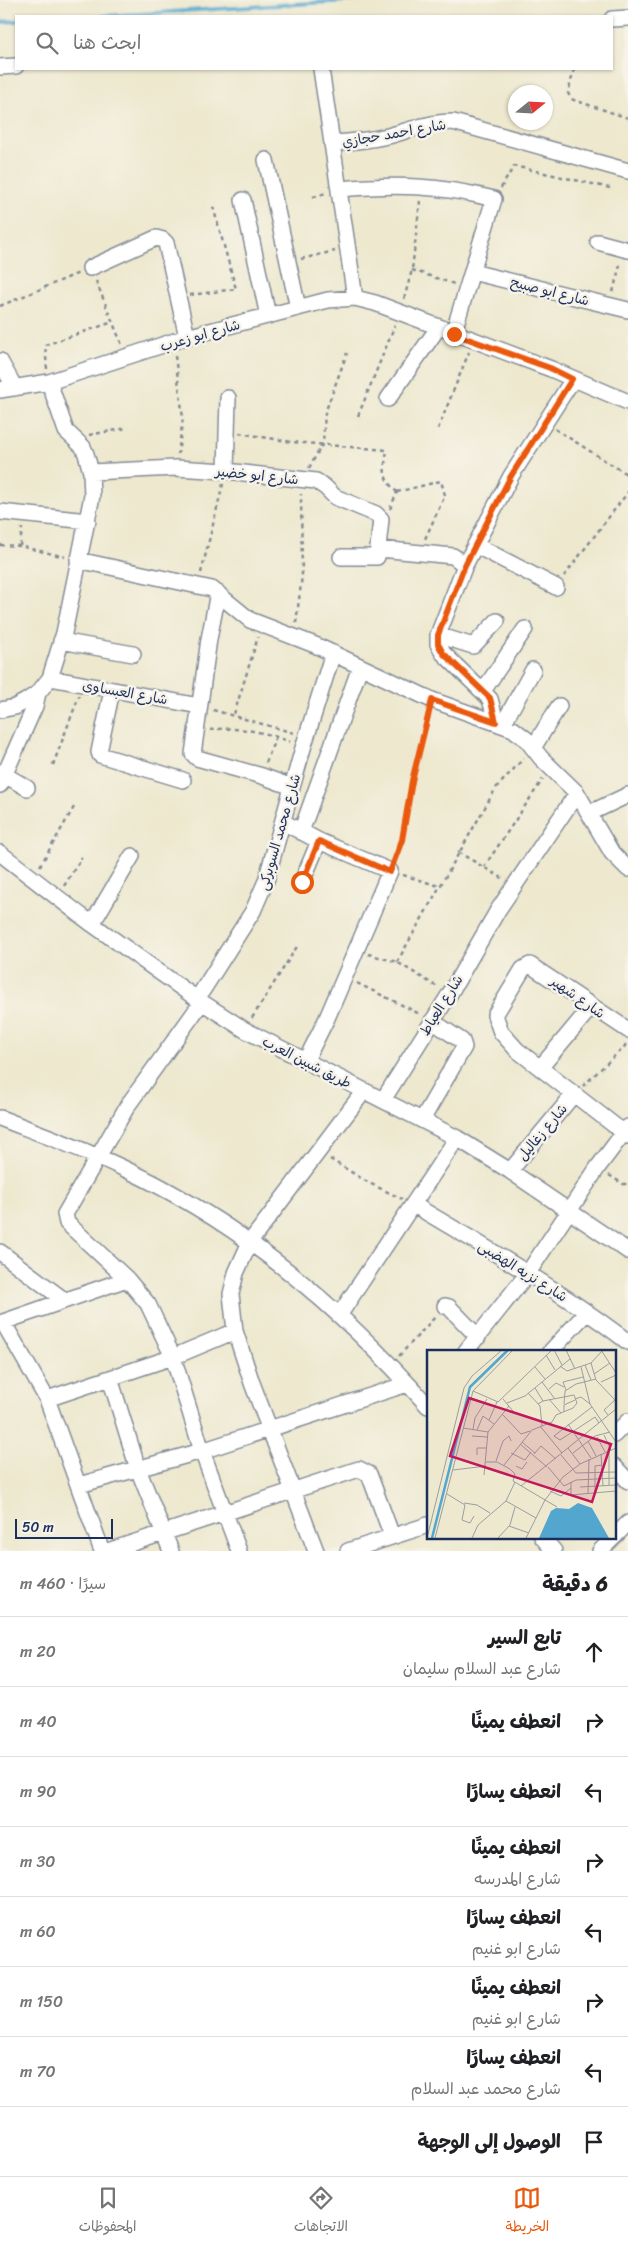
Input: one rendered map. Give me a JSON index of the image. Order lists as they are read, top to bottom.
{
  "streets": {
    "street": [
      "شارع احمد حجازي",
      "شارع ابو صبيح",
      "شارع ابو زعرب",
      "شارع ابو خضير",
      "شارع العبساوى",
      "شارع محمد السوبركى",
      "شارع شهير",
      "شارع العياط",
      "طريق شبين العرب",
      "شارع زغاليل",
      "شارع نزيه الهضبى"
    ]
  },
  "crossings": [
    ["شارع محمد السوبركى", "طريق شبين العرب"],
    ["شارع العياط", "طريق شبين العرب"],
    ["طريق شبين العرب", "شارع زغاليل"]
  ],
  "scale_bar": "50 m",
  "north": "right",
  "page": {
    "search": "ابحث هنا",
    "scale": "50 m",
    "heading": ["6 دقيقة", "سيرًا · 460 m"],
    "list": [
      ["تابع السير", "شارع عبد السلام سليمان", "20 m"],
      ["انعطف يمينًا", "40 m"],
      ["انعطف يسارًا", "90 m"],
      ["انعطف يمينًا", "شارع المدرسه", "30 m"],
      ["انعطف يسارًا", "شارع ابو غنيم", "60 m"],
      ["انعطف يمينًا", "شارع ابو غنيم", "150 m"],
      ["انعطف يسارًا", "شارع محمد عبد السلام", "70 m"],
      "الوصول إلى الوجهة"
    ],
    "nav": ["الخريطة", "الاتجاهات", "المحفوظات"]
  }
}
